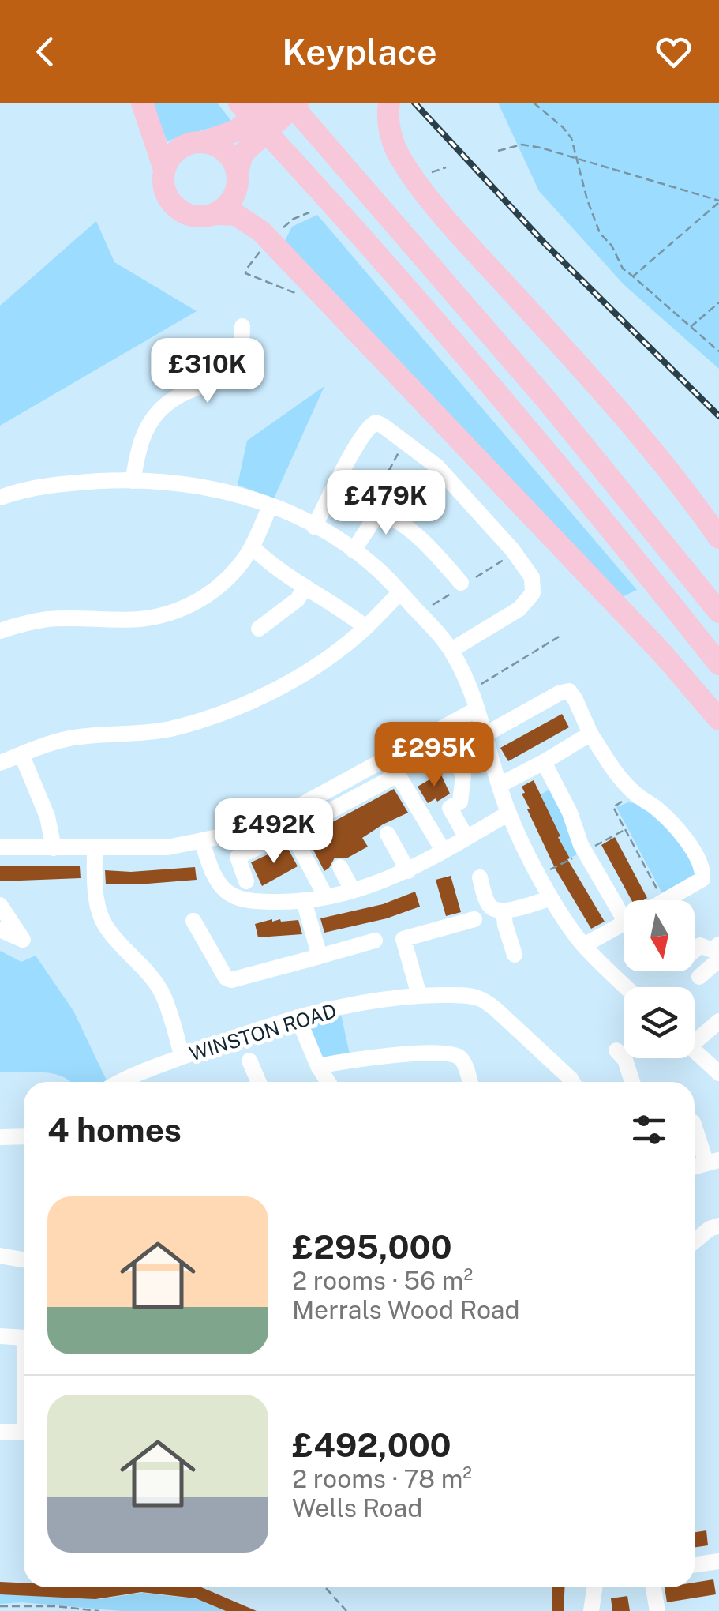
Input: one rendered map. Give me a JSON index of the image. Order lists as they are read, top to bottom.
{
  "streets": {
    "street": ["WINSTON ROAD"]
  },
  "north": "bottom",
  "page": {
    "header": "Keyplace",
    "price": [
      "£310K",
      "£479K",
      "£295K",
      "£492K"
    ],
    "heading": "4 homes",
    "list": [
      {
        "name": "£295,000",
        "note": "2 rooms · 56 m² · Merrals Wood Road"
      },
      {
        "name": "£492,000",
        "note": "2 rooms · 78 m² · Wells Road"
      }
    ]
  }
}
